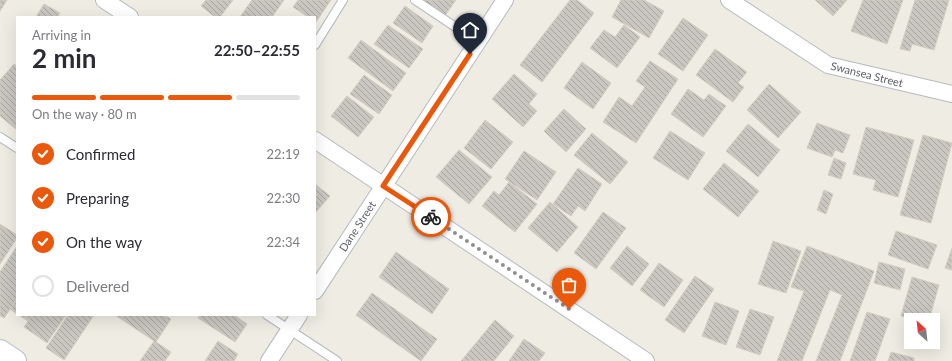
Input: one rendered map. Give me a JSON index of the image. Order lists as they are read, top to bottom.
{
  "streets": {
    "street": ["Swansea Street", "Dane Street"]
  },
  "north": "top left",
  "page": {
    "heading": ["2 min", "Arriving in", "22:50–22:55"],
    "bar": "On the way · 80 m",
    "list": [
      ["Confirmed", "22:19"],
      ["Preparing", "22:30"],
      ["On the way", "22:34"],
      "Delivered"
    ]
  }
}
